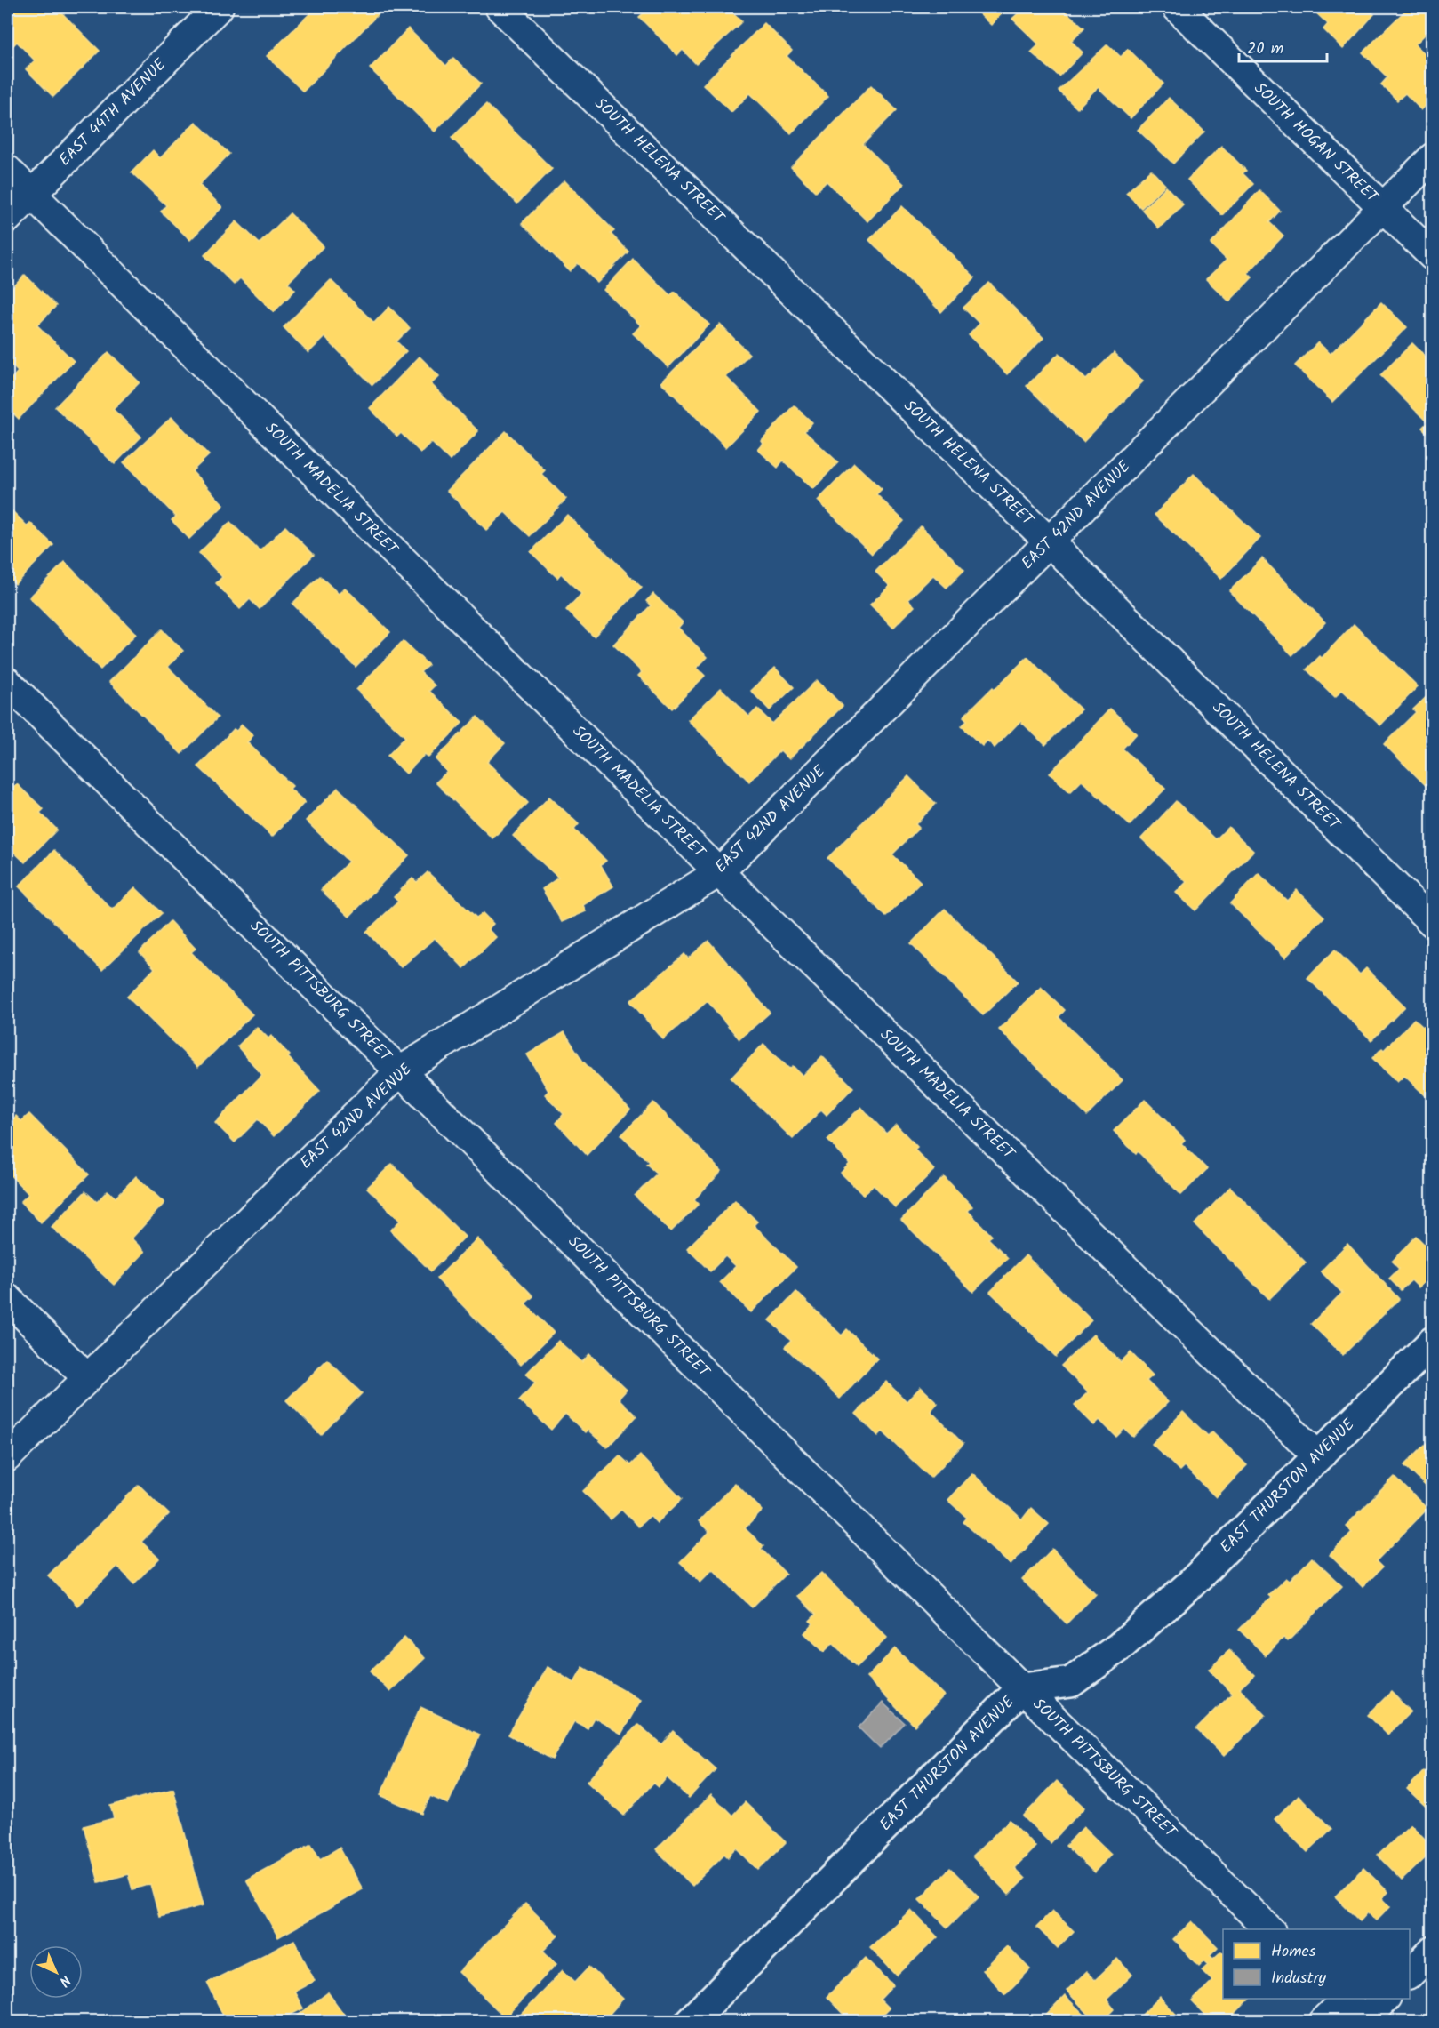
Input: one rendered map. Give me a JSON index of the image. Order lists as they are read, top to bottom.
{
  "streets": {
    "street": [
      "EAST 44TH AVENUE",
      "SOUTH HOGAN STREET",
      "SOUTH HELENA STREET",
      "SOUTH MADELIA STREET",
      "EAST 42ND AVENUE",
      "SOUTH PITTSBURG STREET",
      "EAST THURSTON AVENUE"
    ]
  },
  "crossings": [
    ["EAST 44TH AVENUE", "SOUTH MADELIA STREET"],
    ["SOUTH HOGAN STREET", "EAST 42ND AVENUE"],
    ["SOUTH HELENA STREET", "EAST 42ND AVENUE"],
    ["SOUTH MADELIA STREET", "EAST 42ND AVENUE"],
    ["SOUTH MADELIA STREET", "EAST THURSTON AVENUE"],
    ["EAST 42ND AVENUE", "SOUTH PITTSBURG STREET"],
    ["SOUTH PITTSBURG STREET", "EAST THURSTON AVENUE"]
  ],
  "legend": ["Homes", "Industry"],
  "scale_bar": "20 m",
  "north": "bottom right"
}
